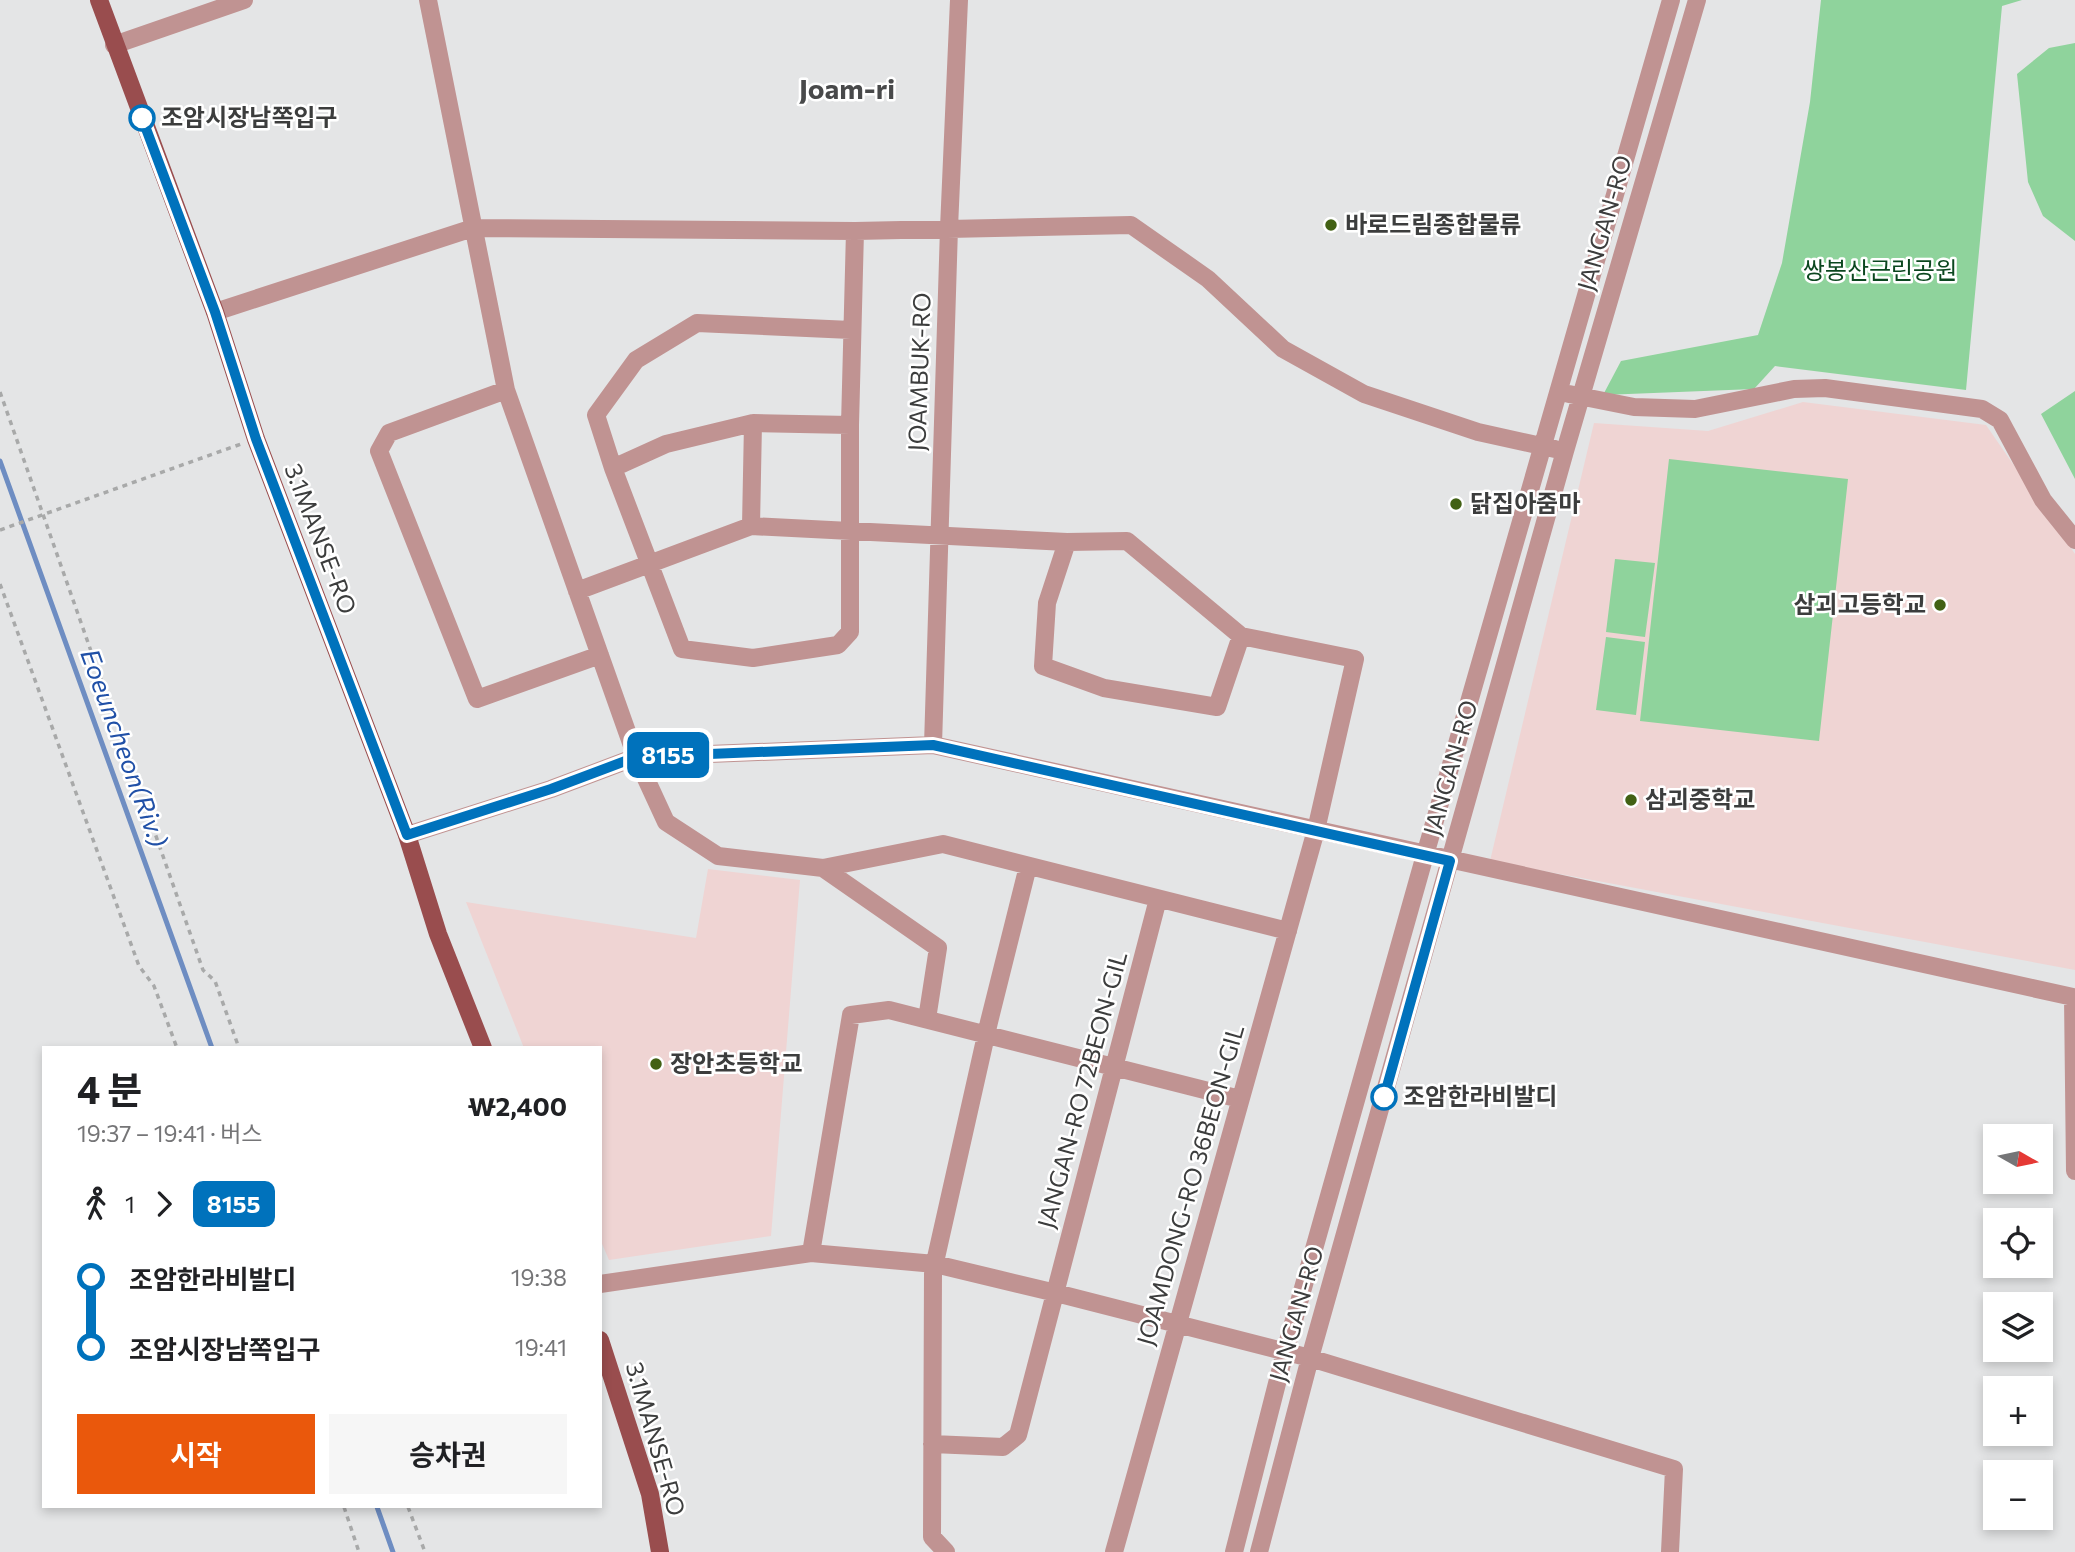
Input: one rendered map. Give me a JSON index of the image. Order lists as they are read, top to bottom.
{
  "streets": {
    "main road": ["3.1MANSE-RO"],
    "street": [
      "JANGAN-RO",
      "JOAMBUK-RO",
      "JANGAN-RO 72BEON-GIL",
      "JOAMDONG-RO 36BEON-GIL"
    ]
  },
  "districts": ["Joam-ri"],
  "water": ["Eoeuncheon(Riv.)"],
  "parks": ["쌍봉산근린공원"],
  "places": [
    "조암시장남쪽입구",
    "바로드림종합물류",
    "닭집아줌마",
    "삼괴고등학교",
    "삼괴중학교",
    "장안초등학교",
    "조암한라비발디"
  ],
  "lines": ["bus line 8155"],
  "north": "right",
  "page": {
    "on_map": "8155",
    "heading": ["4 분", "19:37 – 19:41 · 버스", "₩2,400"],
    "map_buttons": ["+", "−"],
    "legs": ["1", "8155"],
    "list": [
      {
        "name": "조암한라비발디",
        "value": "19:38"
      },
      {
        "name": "조암시장남쪽입구",
        "value": "19:41"
      }
    ],
    "buttons": ["시작", "승차권"]
  }
}
